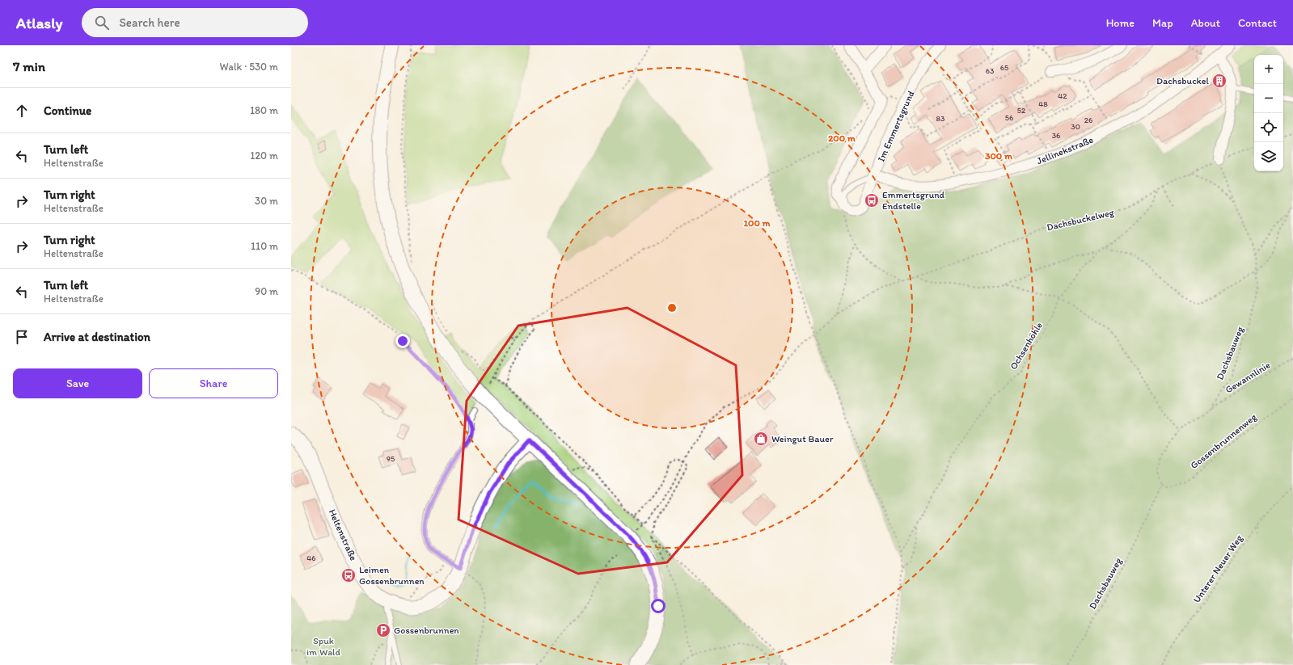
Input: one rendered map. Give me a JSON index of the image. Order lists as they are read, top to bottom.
{
  "streets": {
    "main road": ["Heltenstraße"],
    "street": ["Im Emmertsgrund", "Jellinekstraße"],
    "path": [
      "Dachsbuckelweg",
      "Ochsenhöhle",
      "Dachsbauweg",
      "Gewannlinie",
      "Gossenbrunnenweg",
      "Unterer Neuer Weg"
    ]
  },
  "crossings": [
    ["Im Emmertsgrund", "Jellinekstraße"],
    ["Dachsbuckelweg", "Ochsenhöhle"],
    ["Dachsbuckelweg", "Dachsbauweg"],
    ["Dachsbauweg", "Gewannlinie"],
    ["Dachsbauweg", "Gossenbrunnenweg"]
  ],
  "parks": ["Spuk im Wald"],
  "places": {
    "building": ["Dachsbuckel"],
    "bus stop": ["Emmertsgrund Endstelle", "Leimen Gossenbrunnen"],
    "shop": ["Weingut Bauer"],
    "parking": ["Gossenbrunnen"]
  },
  "house_numbers": [
    "65",
    "63",
    "42",
    "48",
    "52",
    "56",
    "83",
    "26",
    "30",
    "36",
    "95",
    "46"
  ],
  "page": {
    "header": "Atlasly",
    "search": "Search here",
    "nav": [
      "Home",
      "Map",
      "About",
      "Contact"
    ],
    "heading": ["7 min", "Walk · 530 m"],
    "map_buttons": ["+", "−"],
    "list": [
      ["Continue", "180 m"],
      ["Turn left", "Heltenstraße", "120 m"],
      ["Turn right", "Heltenstraße", "30 m"],
      ["Turn right", "Heltenstraße", "110 m"],
      ["Turn left", "Heltenstraße", "90 m"],
      "Arrive at destination"
    ],
    "buttons": ["Save", "Share"]
  },
  "rings": ["200 m", "300 m", "100 m"]
}
